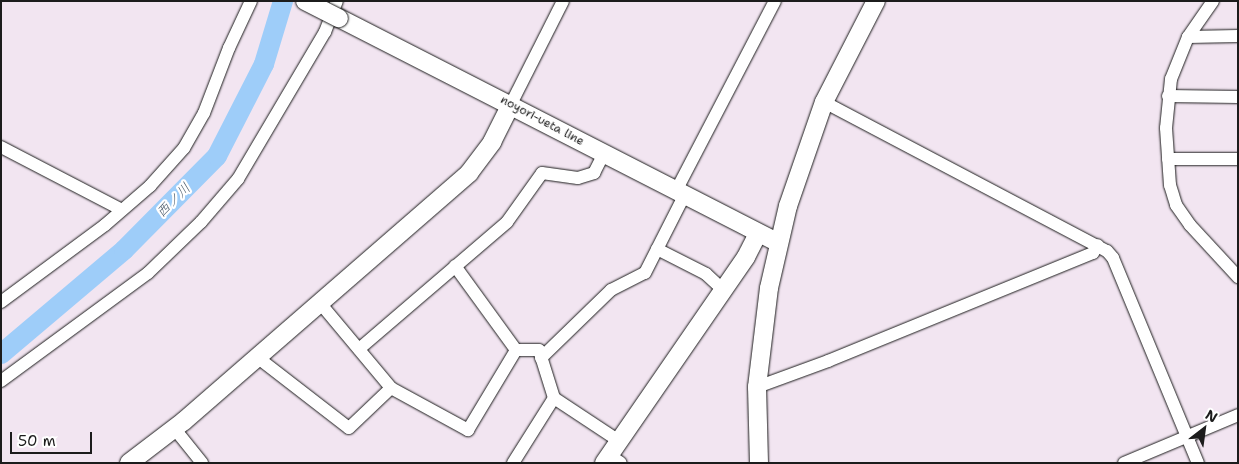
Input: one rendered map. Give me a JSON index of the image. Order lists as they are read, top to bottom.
{
  "streets": {
    "main road": ["noyori-ueta line"]
  },
  "water": ["西ノ川"],
  "scale_bar": "50 m",
  "north": "top right"
}
